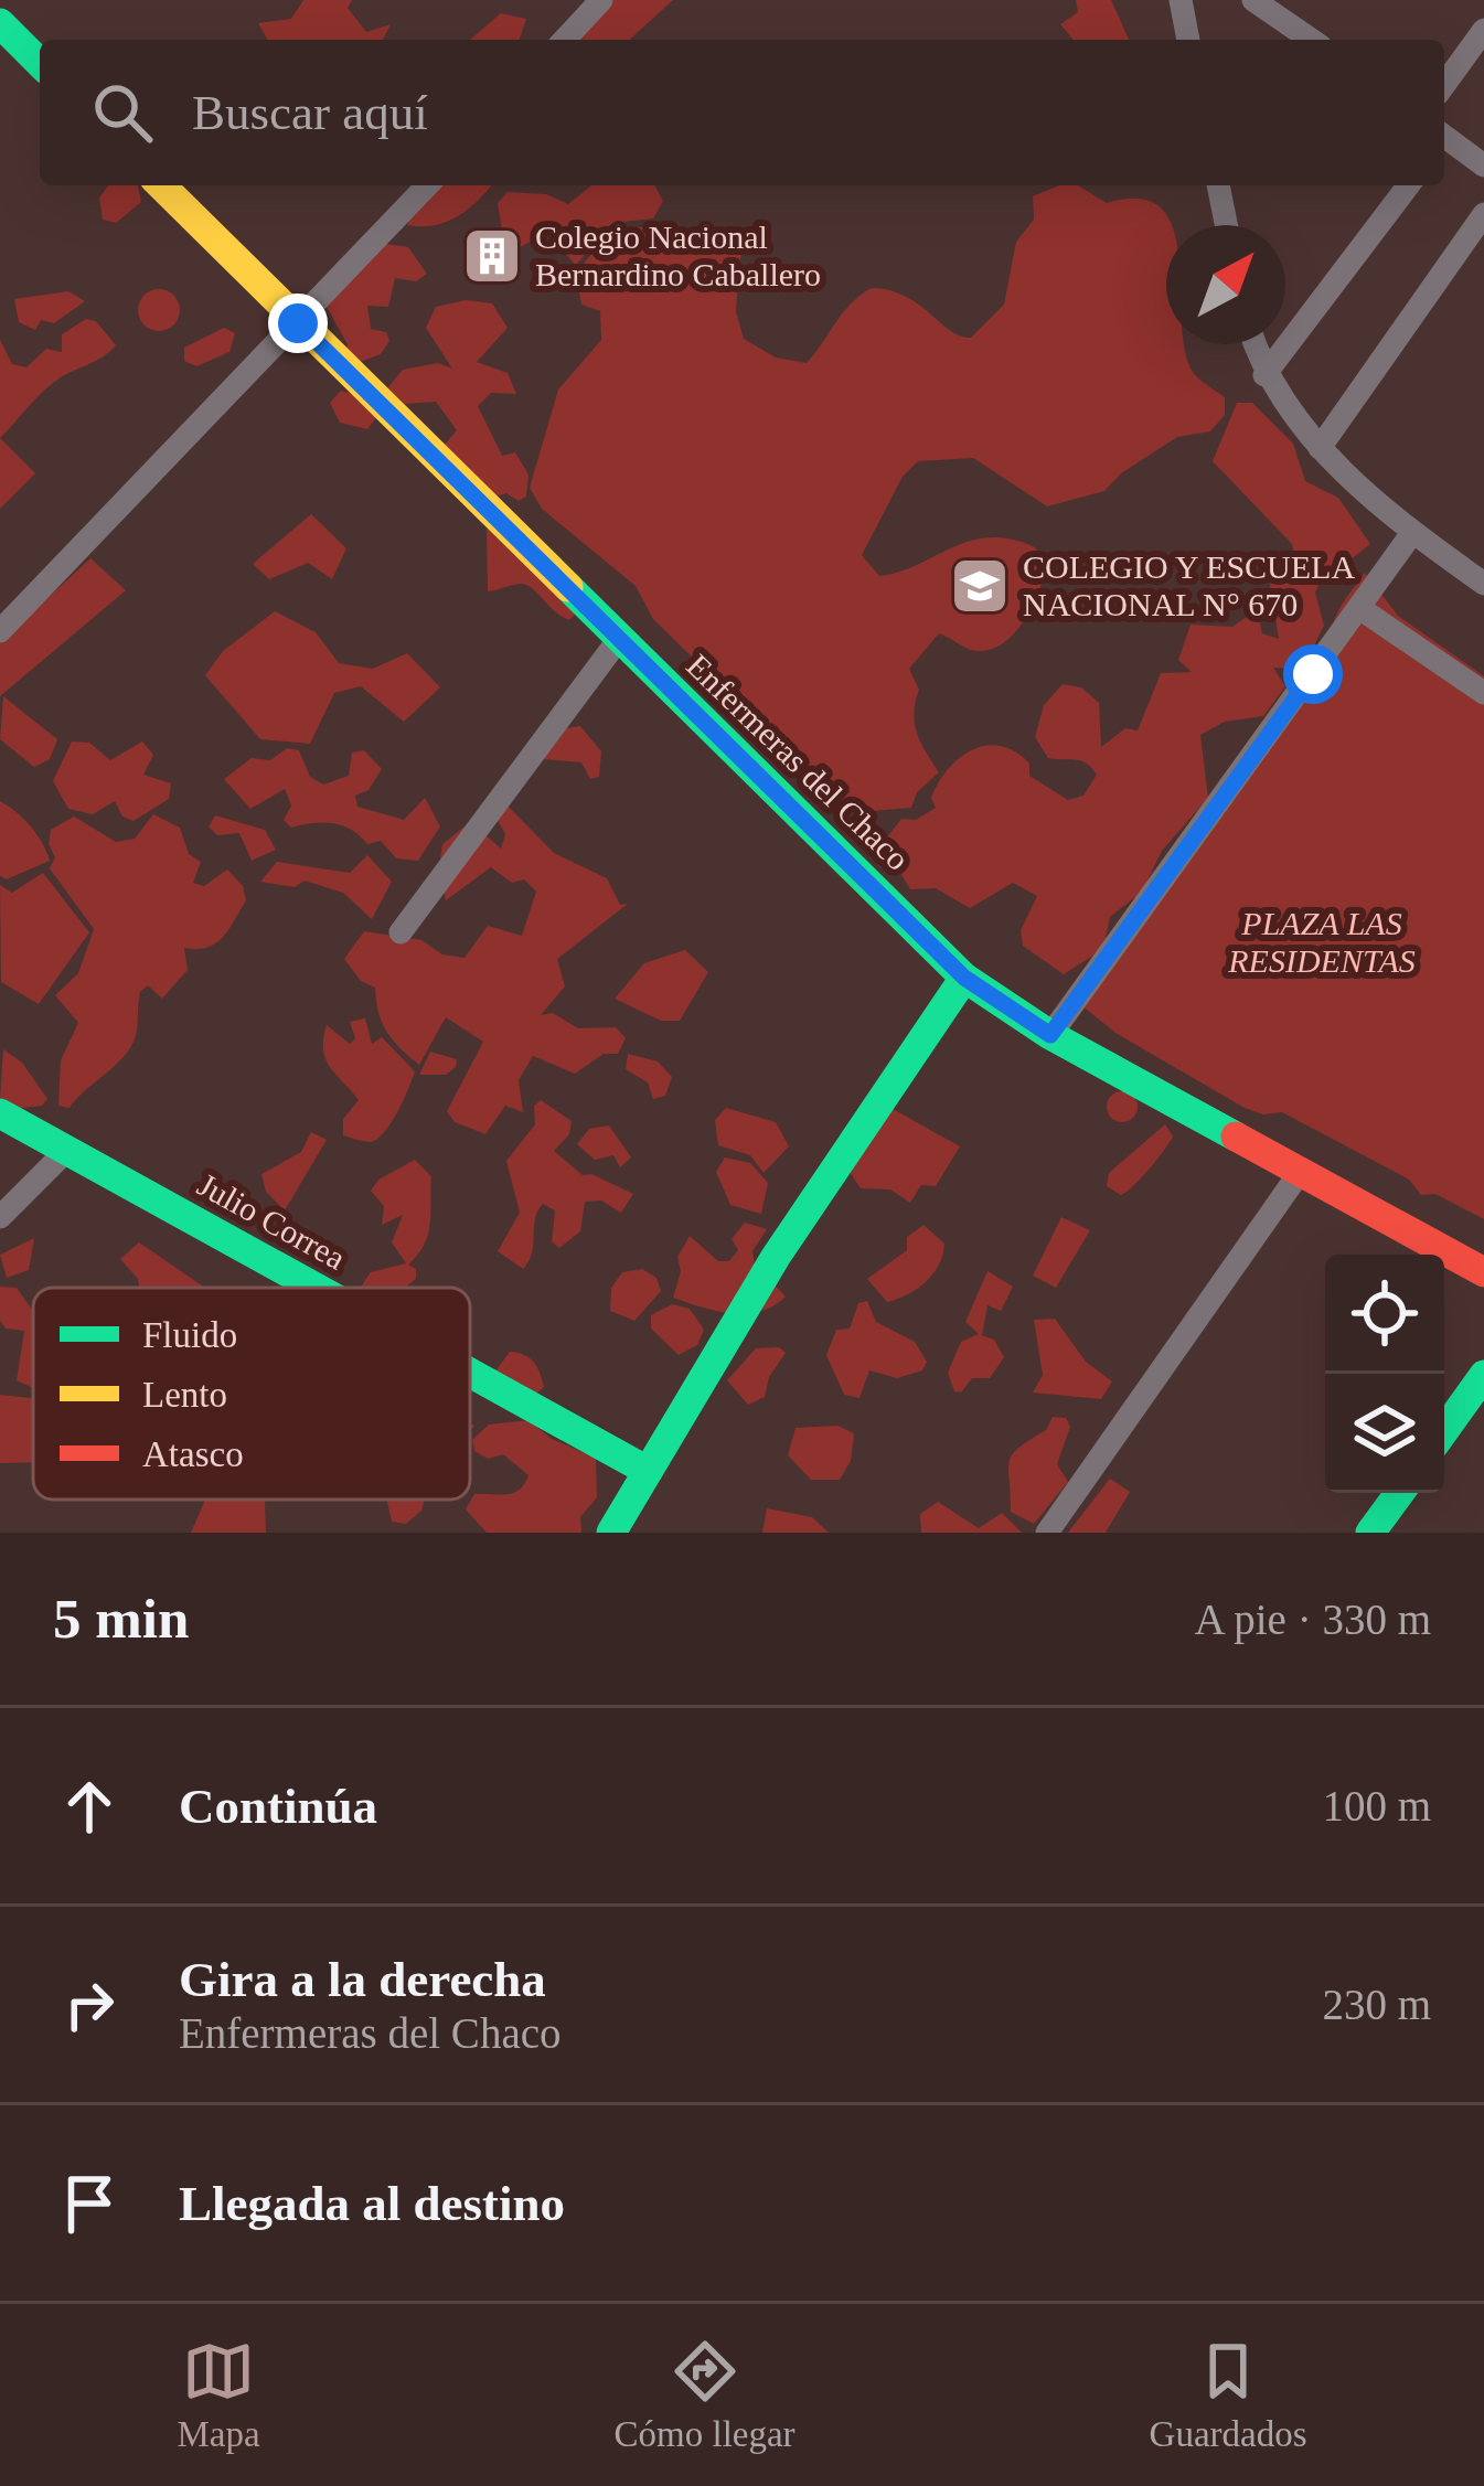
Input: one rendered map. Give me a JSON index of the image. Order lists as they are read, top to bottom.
{
  "streets": {
    "main road": ["Enfermeras del Chaco", "Julio Correa"]
  },
  "parks": ["PLAZA LAS RESIDENTAS"],
  "places": {
    "building": ["Colegio Nacional Bernardino Caballero"],
    "school or university": ["COLEGIO Y ESCUELA NACIONAL N° 670"]
  },
  "legend": ["Fluido", "Lento", "Atasco"],
  "north": "top right",
  "page": {
    "search": "Buscar aquí",
    "heading": ["5 min", "A pie · 330 m"],
    "list": [
      ["Continúa", "100 m"],
      ["Gira a la derecha", "Enfermeras del Chaco", "230 m"],
      "Llegada al destino"
    ],
    "nav": ["Mapa", "Cómo llegar", "Guardados"]
  }
}
